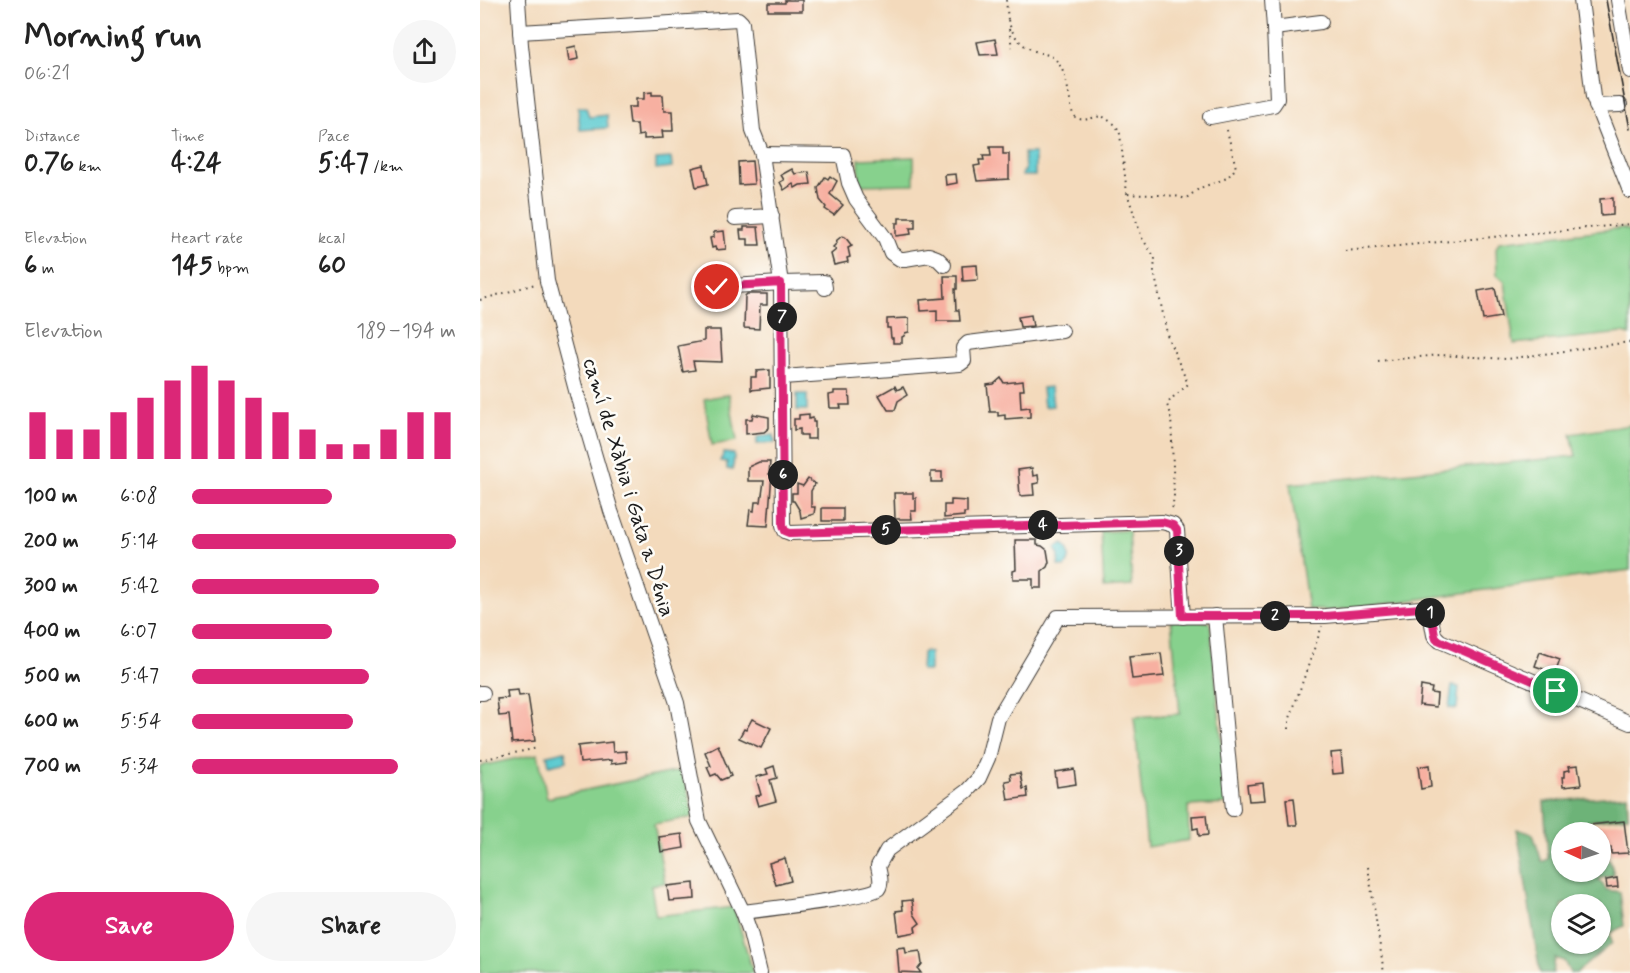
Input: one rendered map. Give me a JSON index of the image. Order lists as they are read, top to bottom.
{
  "streets": {
    "street": ["camí de Xàbia i Gata a Dénia"]
  },
  "north": "left",
  "page": {
    "heading": ["Morning run", "06:21"],
    "stats": [
      ["Distance", "0.76 km"],
      ["Time", "4:24"],
      ["Pace", "5:47 /km"],
      ["Elevation", "6 m"],
      ["Heart rate", "145 bpm"],
      ["kcal", "60"]
    ],
    "pins": [
      "7",
      "6",
      "4",
      "5",
      "3",
      "1",
      "2"
    ],
    "chart": ["Elevation", "189–194 m"],
    "list": [
      {
        "name": "100 m",
        "note": "6:08"
      },
      {
        "name": "200 m",
        "note": "5:14"
      },
      {
        "name": "300 m",
        "note": "5:42"
      },
      {
        "name": "400 m",
        "note": "6:07"
      },
      {
        "name": "500 m",
        "note": "5:47"
      },
      {
        "name": "600 m",
        "note": "5:54"
      },
      {
        "name": "700 m",
        "note": "5:34"
      }
    ],
    "buttons": ["Save", "Share"]
  }
}
